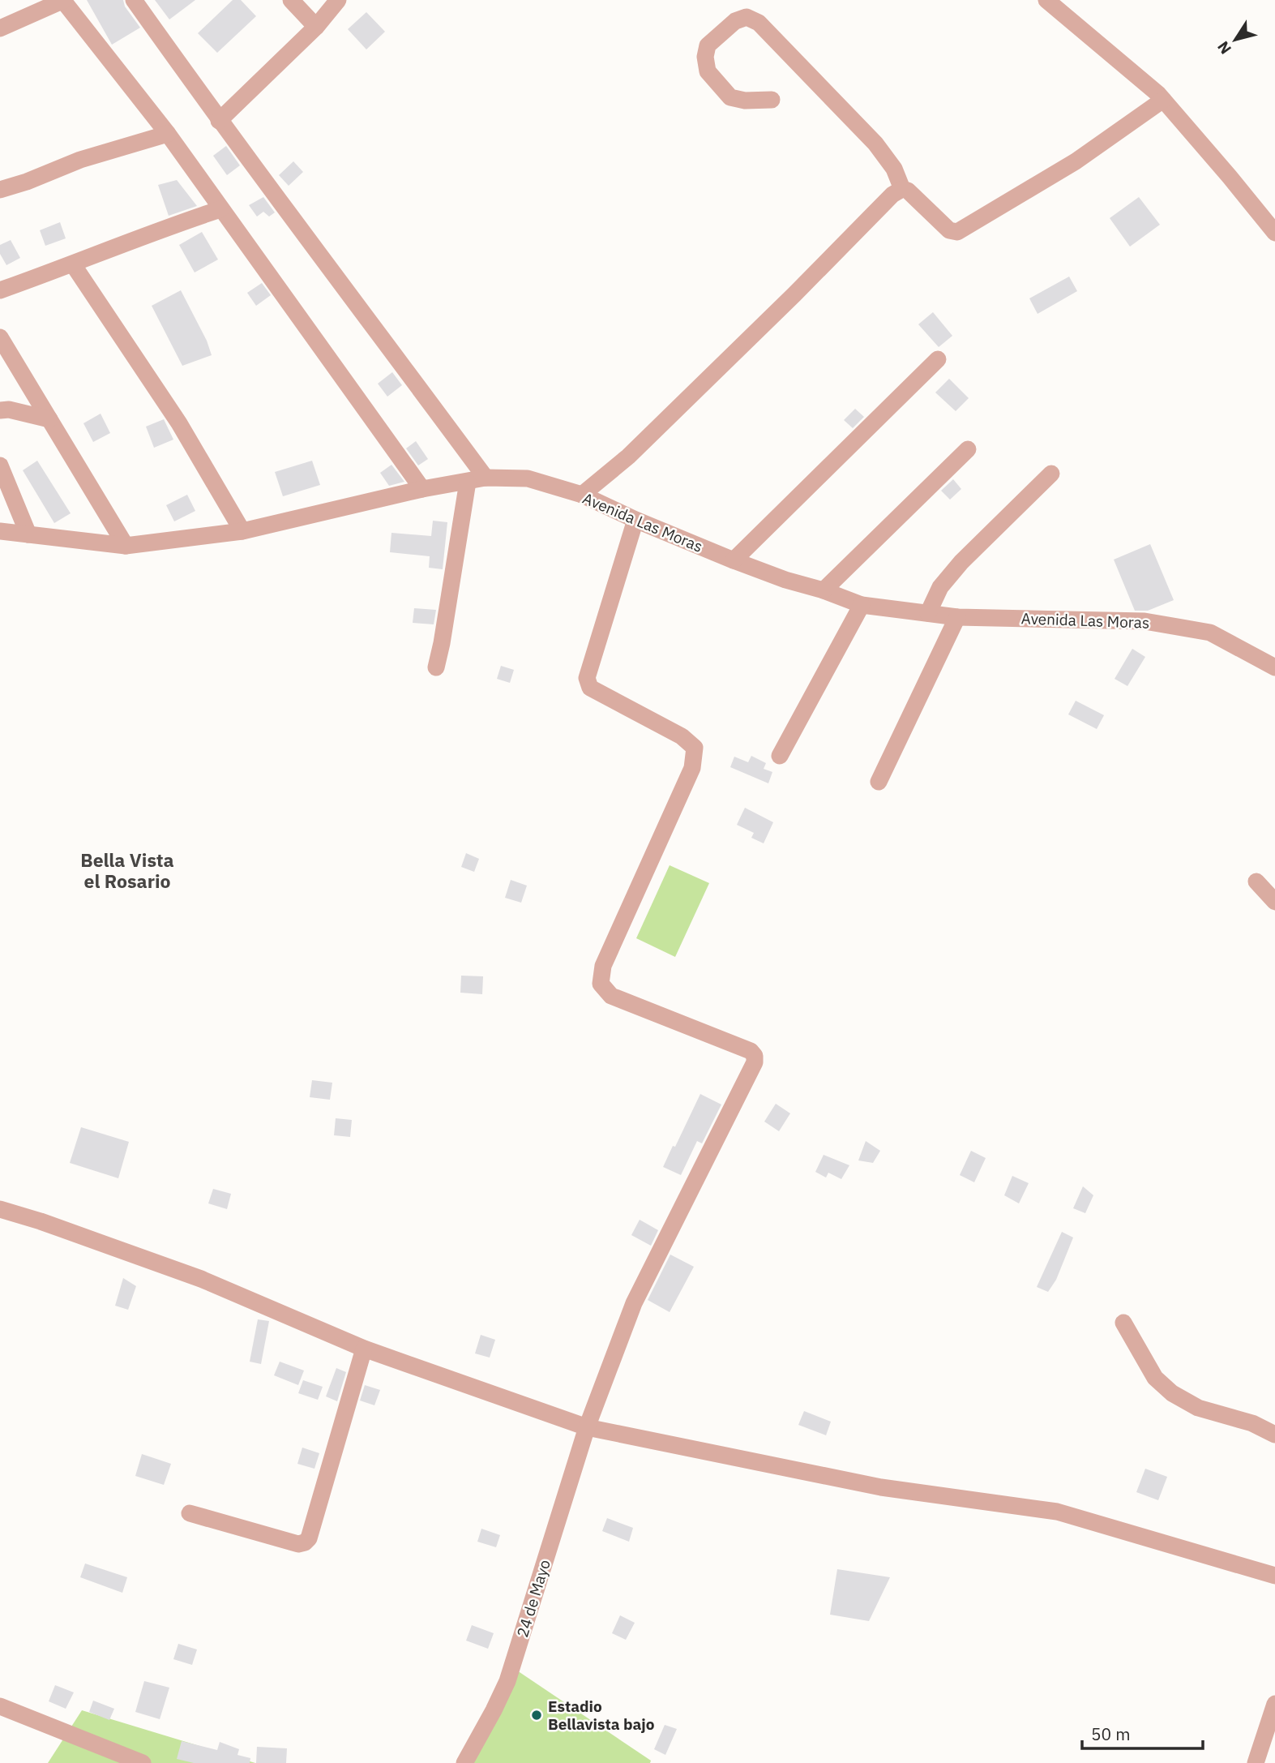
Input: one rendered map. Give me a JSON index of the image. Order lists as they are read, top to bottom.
{
  "streets": {
    "street": ["Avenida Las Moras", "24 de Mayo"]
  },
  "crossings": [
    ["Avenida Las Moras", "24 de Mayo"]
  ],
  "districts": ["Bella Vista el Rosario"],
  "places": ["Estadio Bellavista bajo"],
  "scale_bar": "50 m",
  "north": "bottom left"
}
